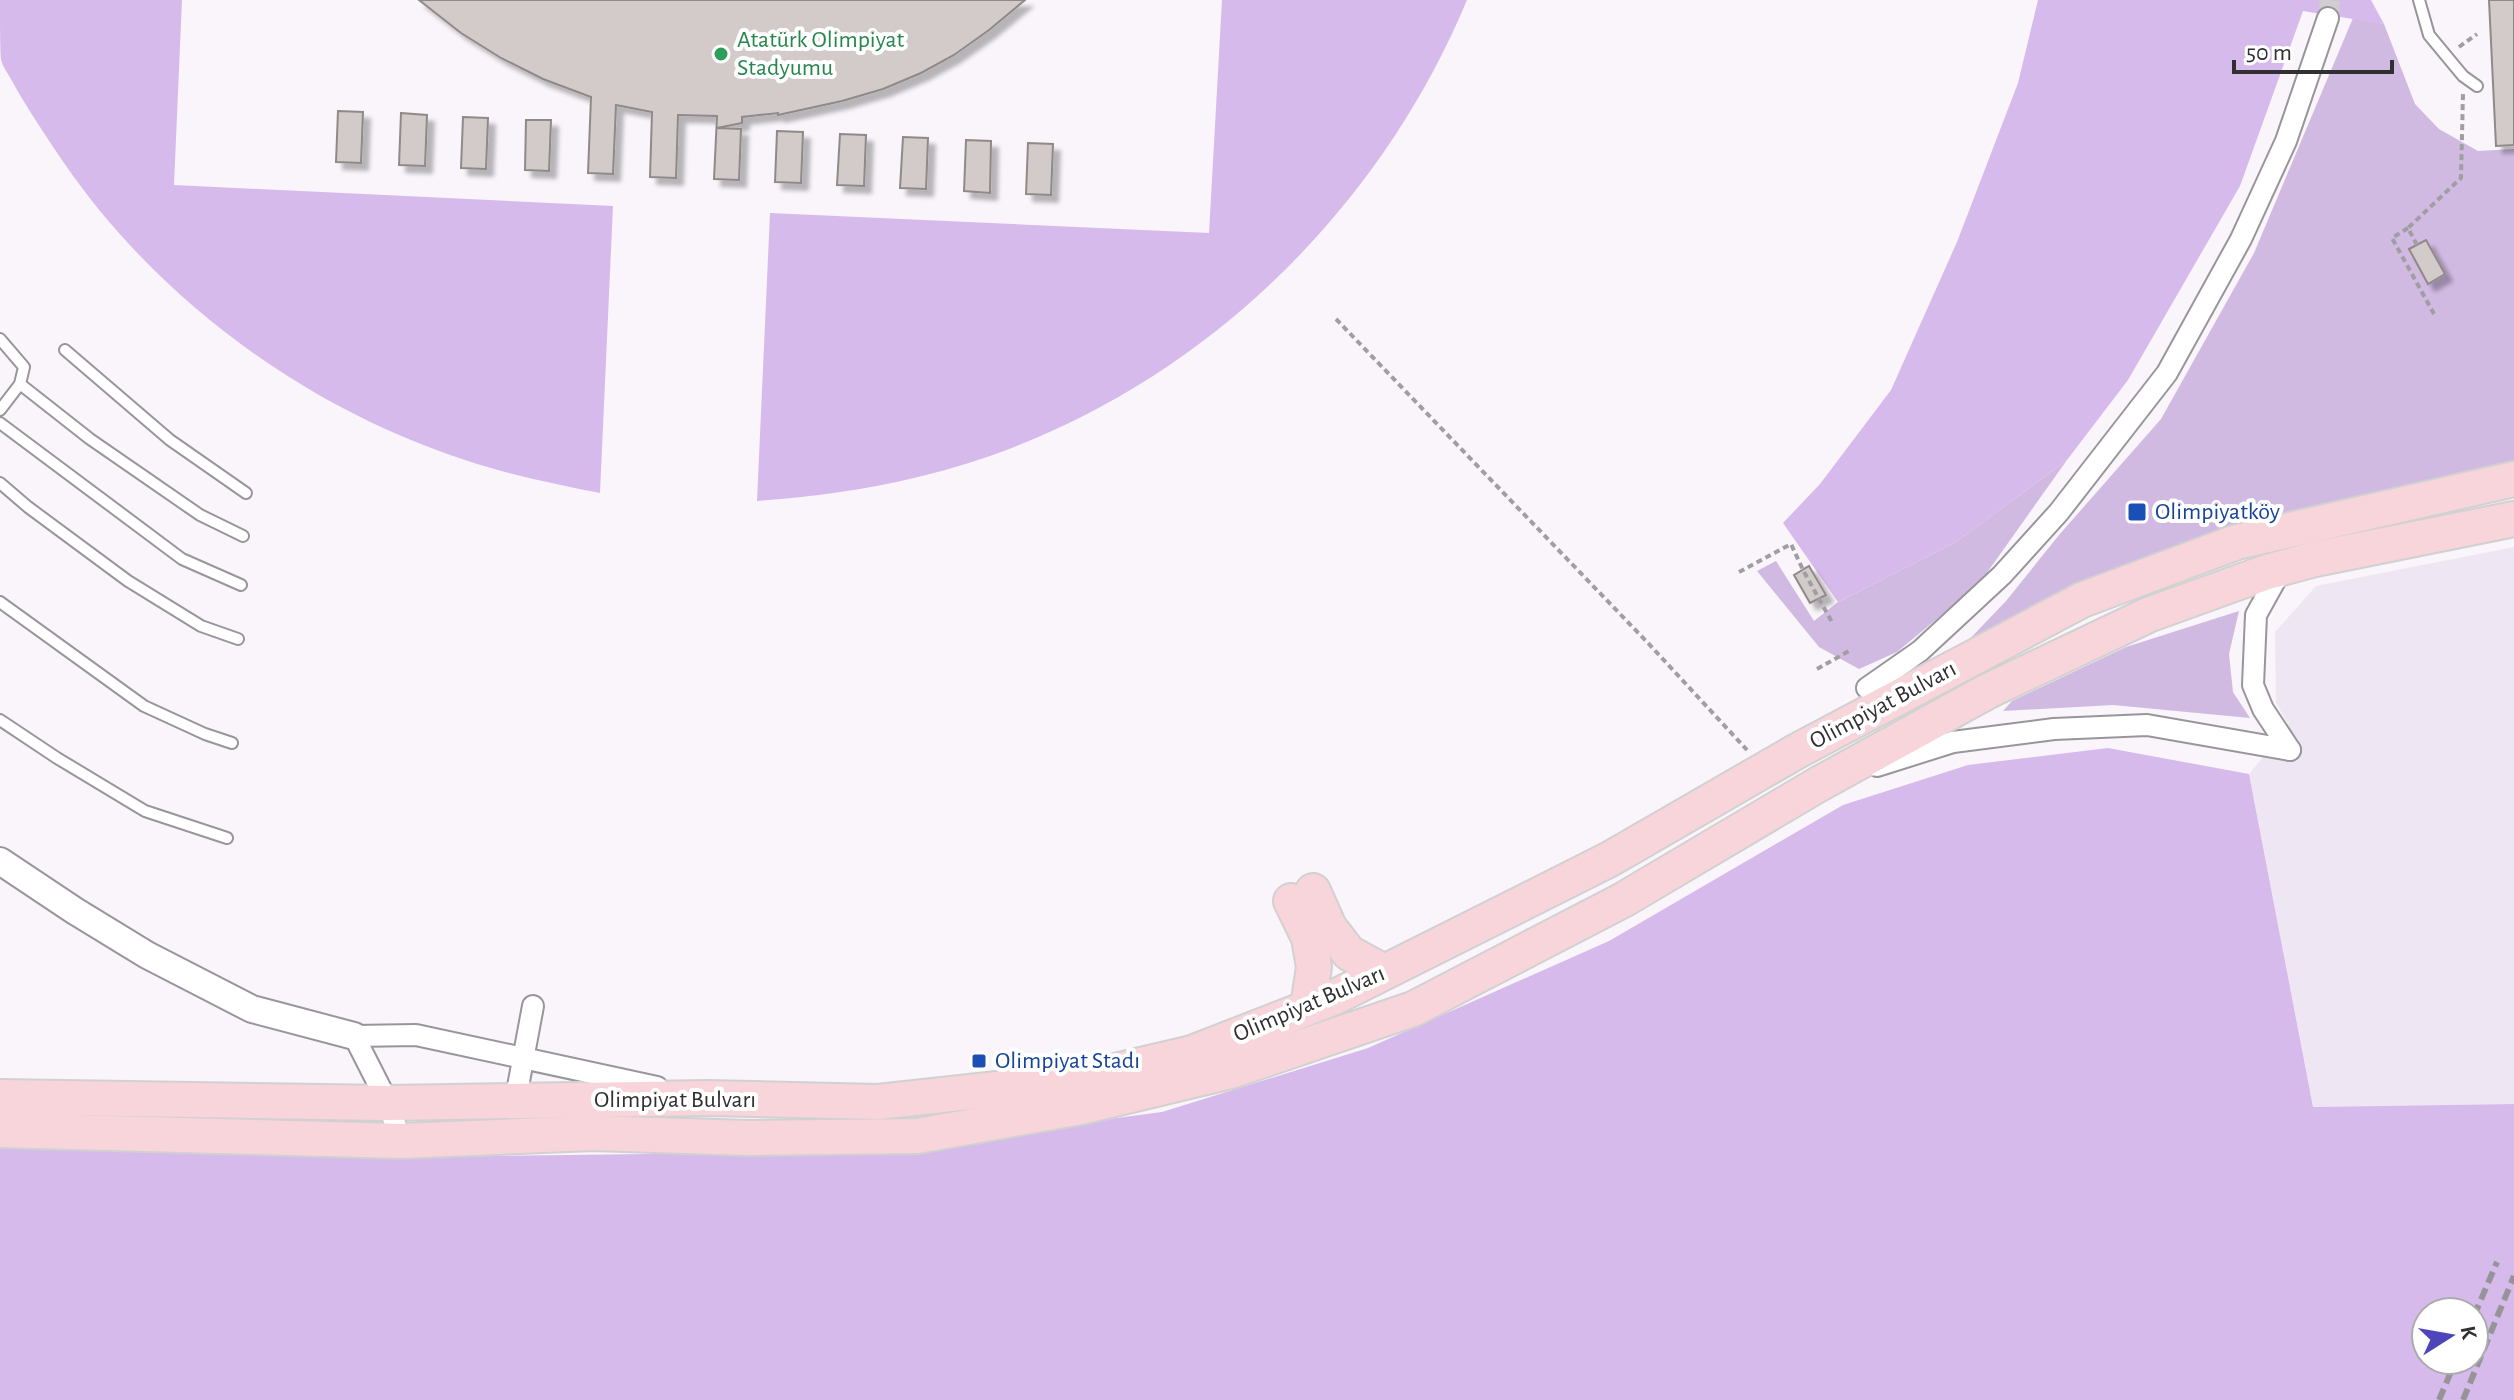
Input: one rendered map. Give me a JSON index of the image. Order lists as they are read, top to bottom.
{
  "streets": {
    "main road": ["Olimpiyat Bulvarı"]
  },
  "places": {
    "other": ["Atatürk Olimpiyat Stadyumu"],
    "transit": ["Olimpiyatköy", "Olimpiyat Stadı"]
  },
  "scale_bar": "50 m",
  "north": "right"
}
